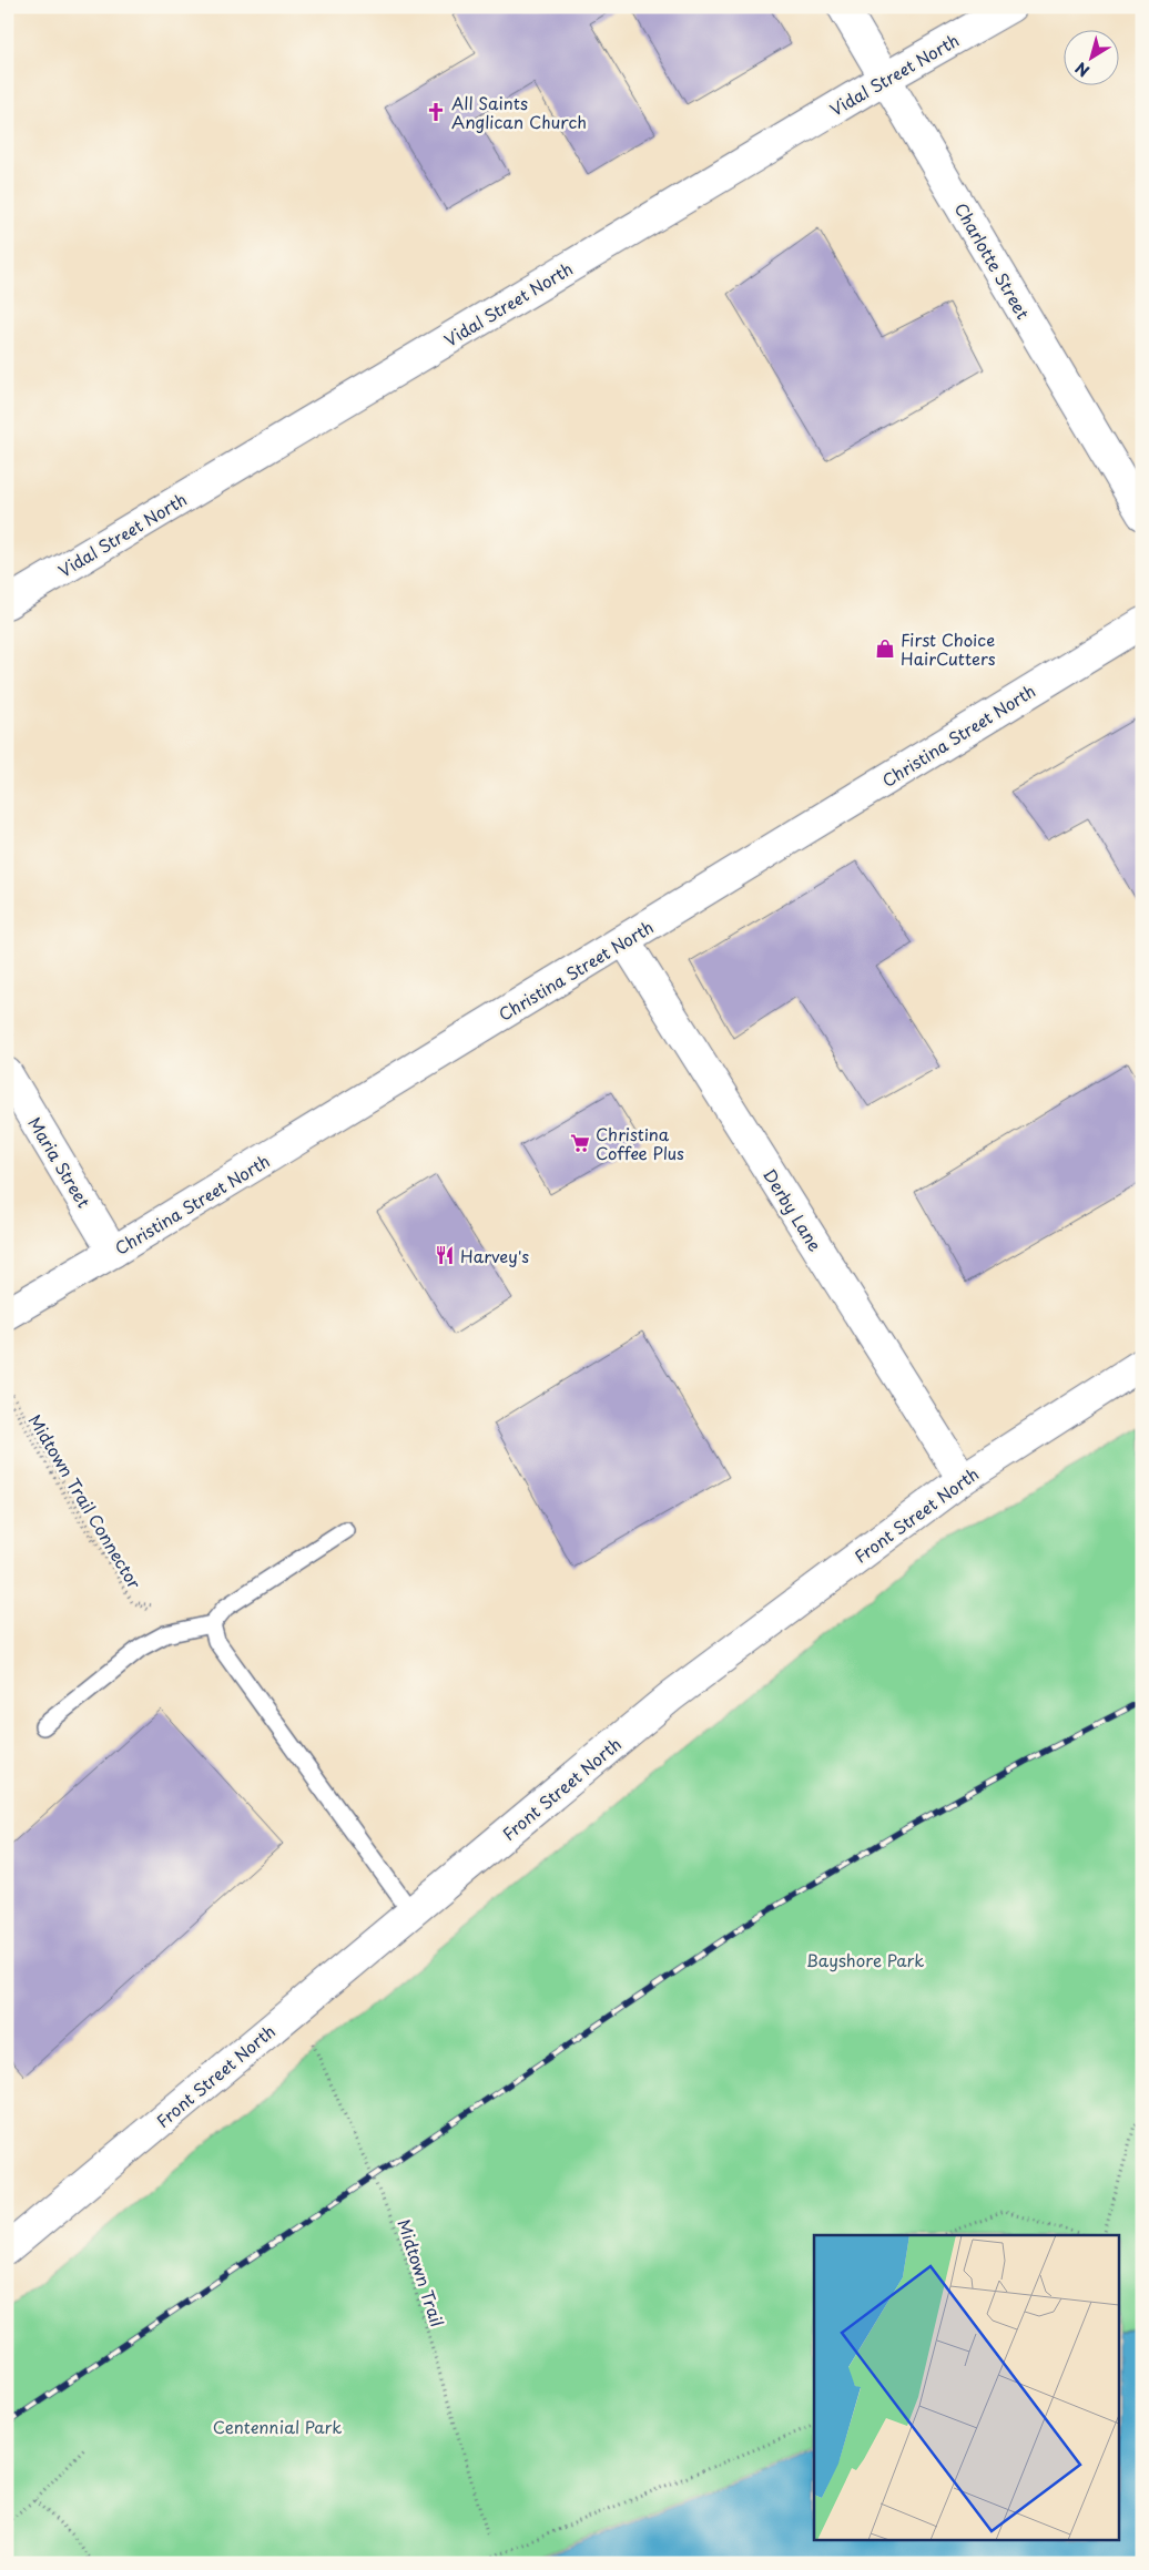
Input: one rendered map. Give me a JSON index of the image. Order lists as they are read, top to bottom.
{
  "streets": {
    "street": [
      "Vidal Street North",
      "Charlotte Street",
      "Christina Street North",
      "Maria Street",
      "Derby Lane",
      "Front Street North"
    ],
    "path": ["Midtown Trail Connector", "Midtown Trail"]
  },
  "crossings": [
    ["Vidal Street North", "Charlotte Street"],
    ["Christina Street North", "Maria Street"],
    ["Christina Street North", "Derby Lane"],
    ["Derby Lane", "Front Street North"]
  ],
  "parks": ["Bayshore Park", "Centennial Park"],
  "places": {
    "church": ["All Saints Anglican Church"],
    "shop": ["First Choice HairCutters"],
    "supermarket": ["Christina Coffee Plus"],
    "restaurant": ["Harvey's"]
  },
  "north": "bottom left"
}
